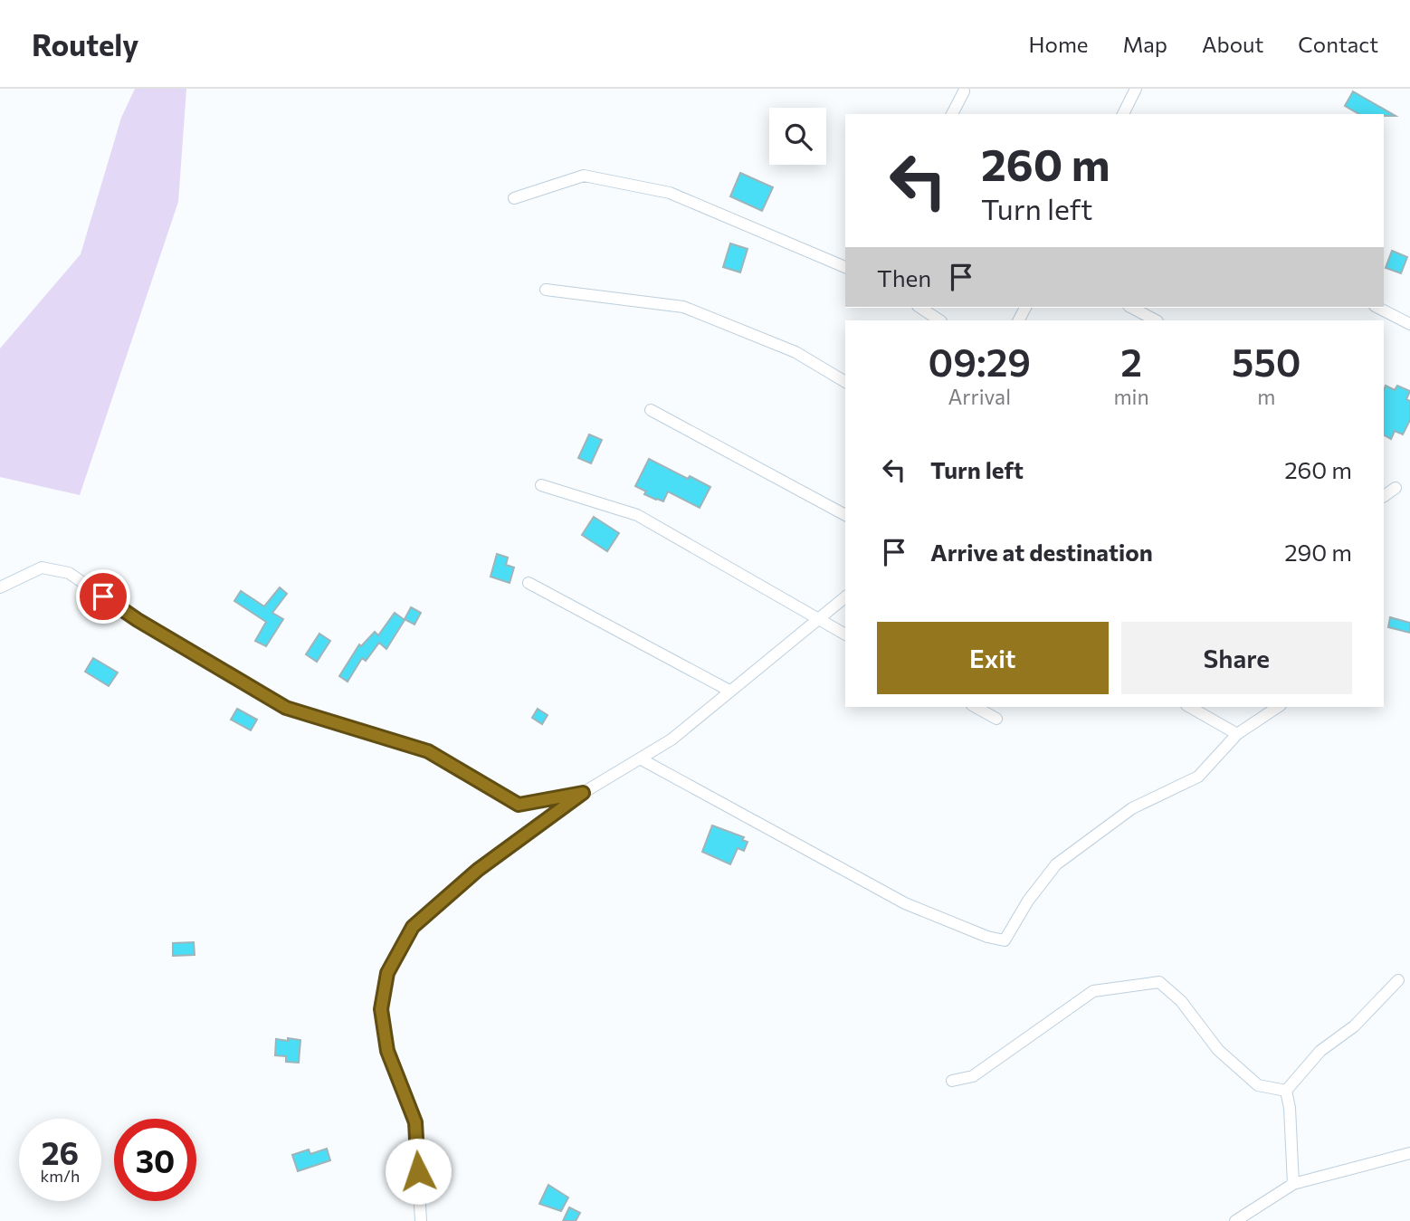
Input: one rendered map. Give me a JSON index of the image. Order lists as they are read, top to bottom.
{
  "page": {
    "header": "Routely",
    "nav": [
      "Home",
      "Map",
      "About",
      "Contact"
    ],
    "turn": ["260 m", "Turn left"],
    "then": "Then",
    "eta": [
      "09:29",
      "Arrival",
      "2",
      "min",
      "550",
      "m"
    ],
    "list": [
      {
        "name": "Turn left",
        "value": "260 m"
      },
      {
        "name": "Arrive at destination",
        "value": "290 m"
      }
    ],
    "buttons": ["Exit", "Share"],
    "speed": "26 km/h",
    "limit": "30"
  }
}
